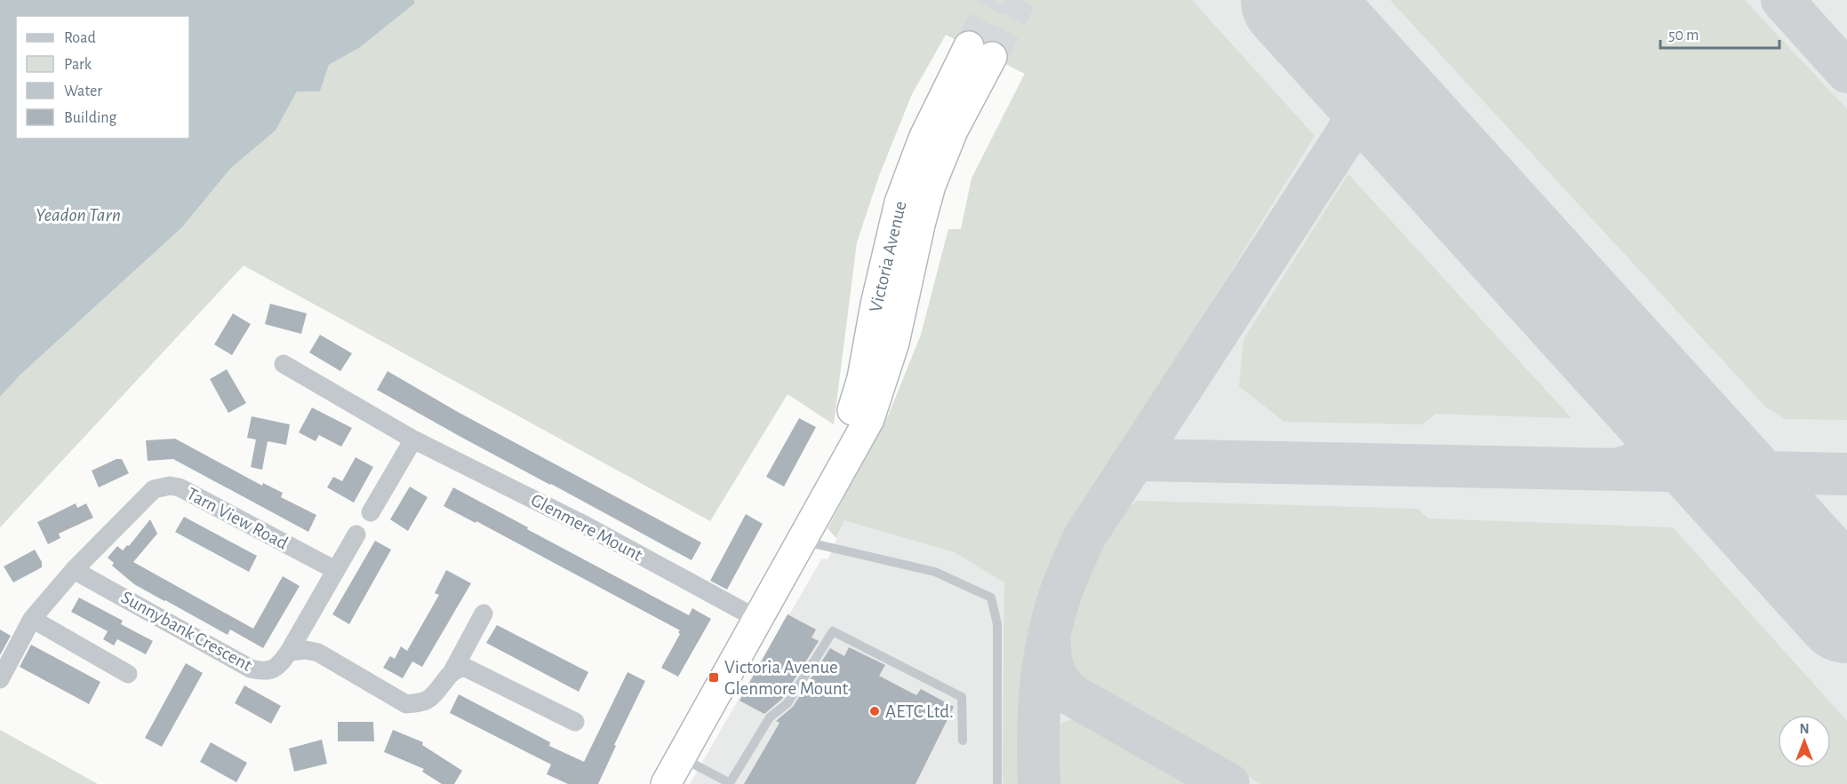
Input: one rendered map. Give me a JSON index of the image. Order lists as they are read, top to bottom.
{
  "streets": {
    "highway": ["Victoria Avenue"],
    "street": ["Tarn View Road", "Glenmere Mount", "Sunnybank Crescent"]
  },
  "crossings": [
    ["Victoria Avenue", "Glenmere Mount"],
    ["Tarn View Road", "Sunnybank Crescent"]
  ],
  "water": ["Yeadon Tarn"],
  "places": {
    "transit": ["Victoria Avenue Glenmore Mount"],
    "other": ["AETC Ltd."]
  },
  "legend": [
    "Road",
    "Park",
    "Water",
    "Building"
  ],
  "scale_bar": "50 m",
  "north": "top"
}
